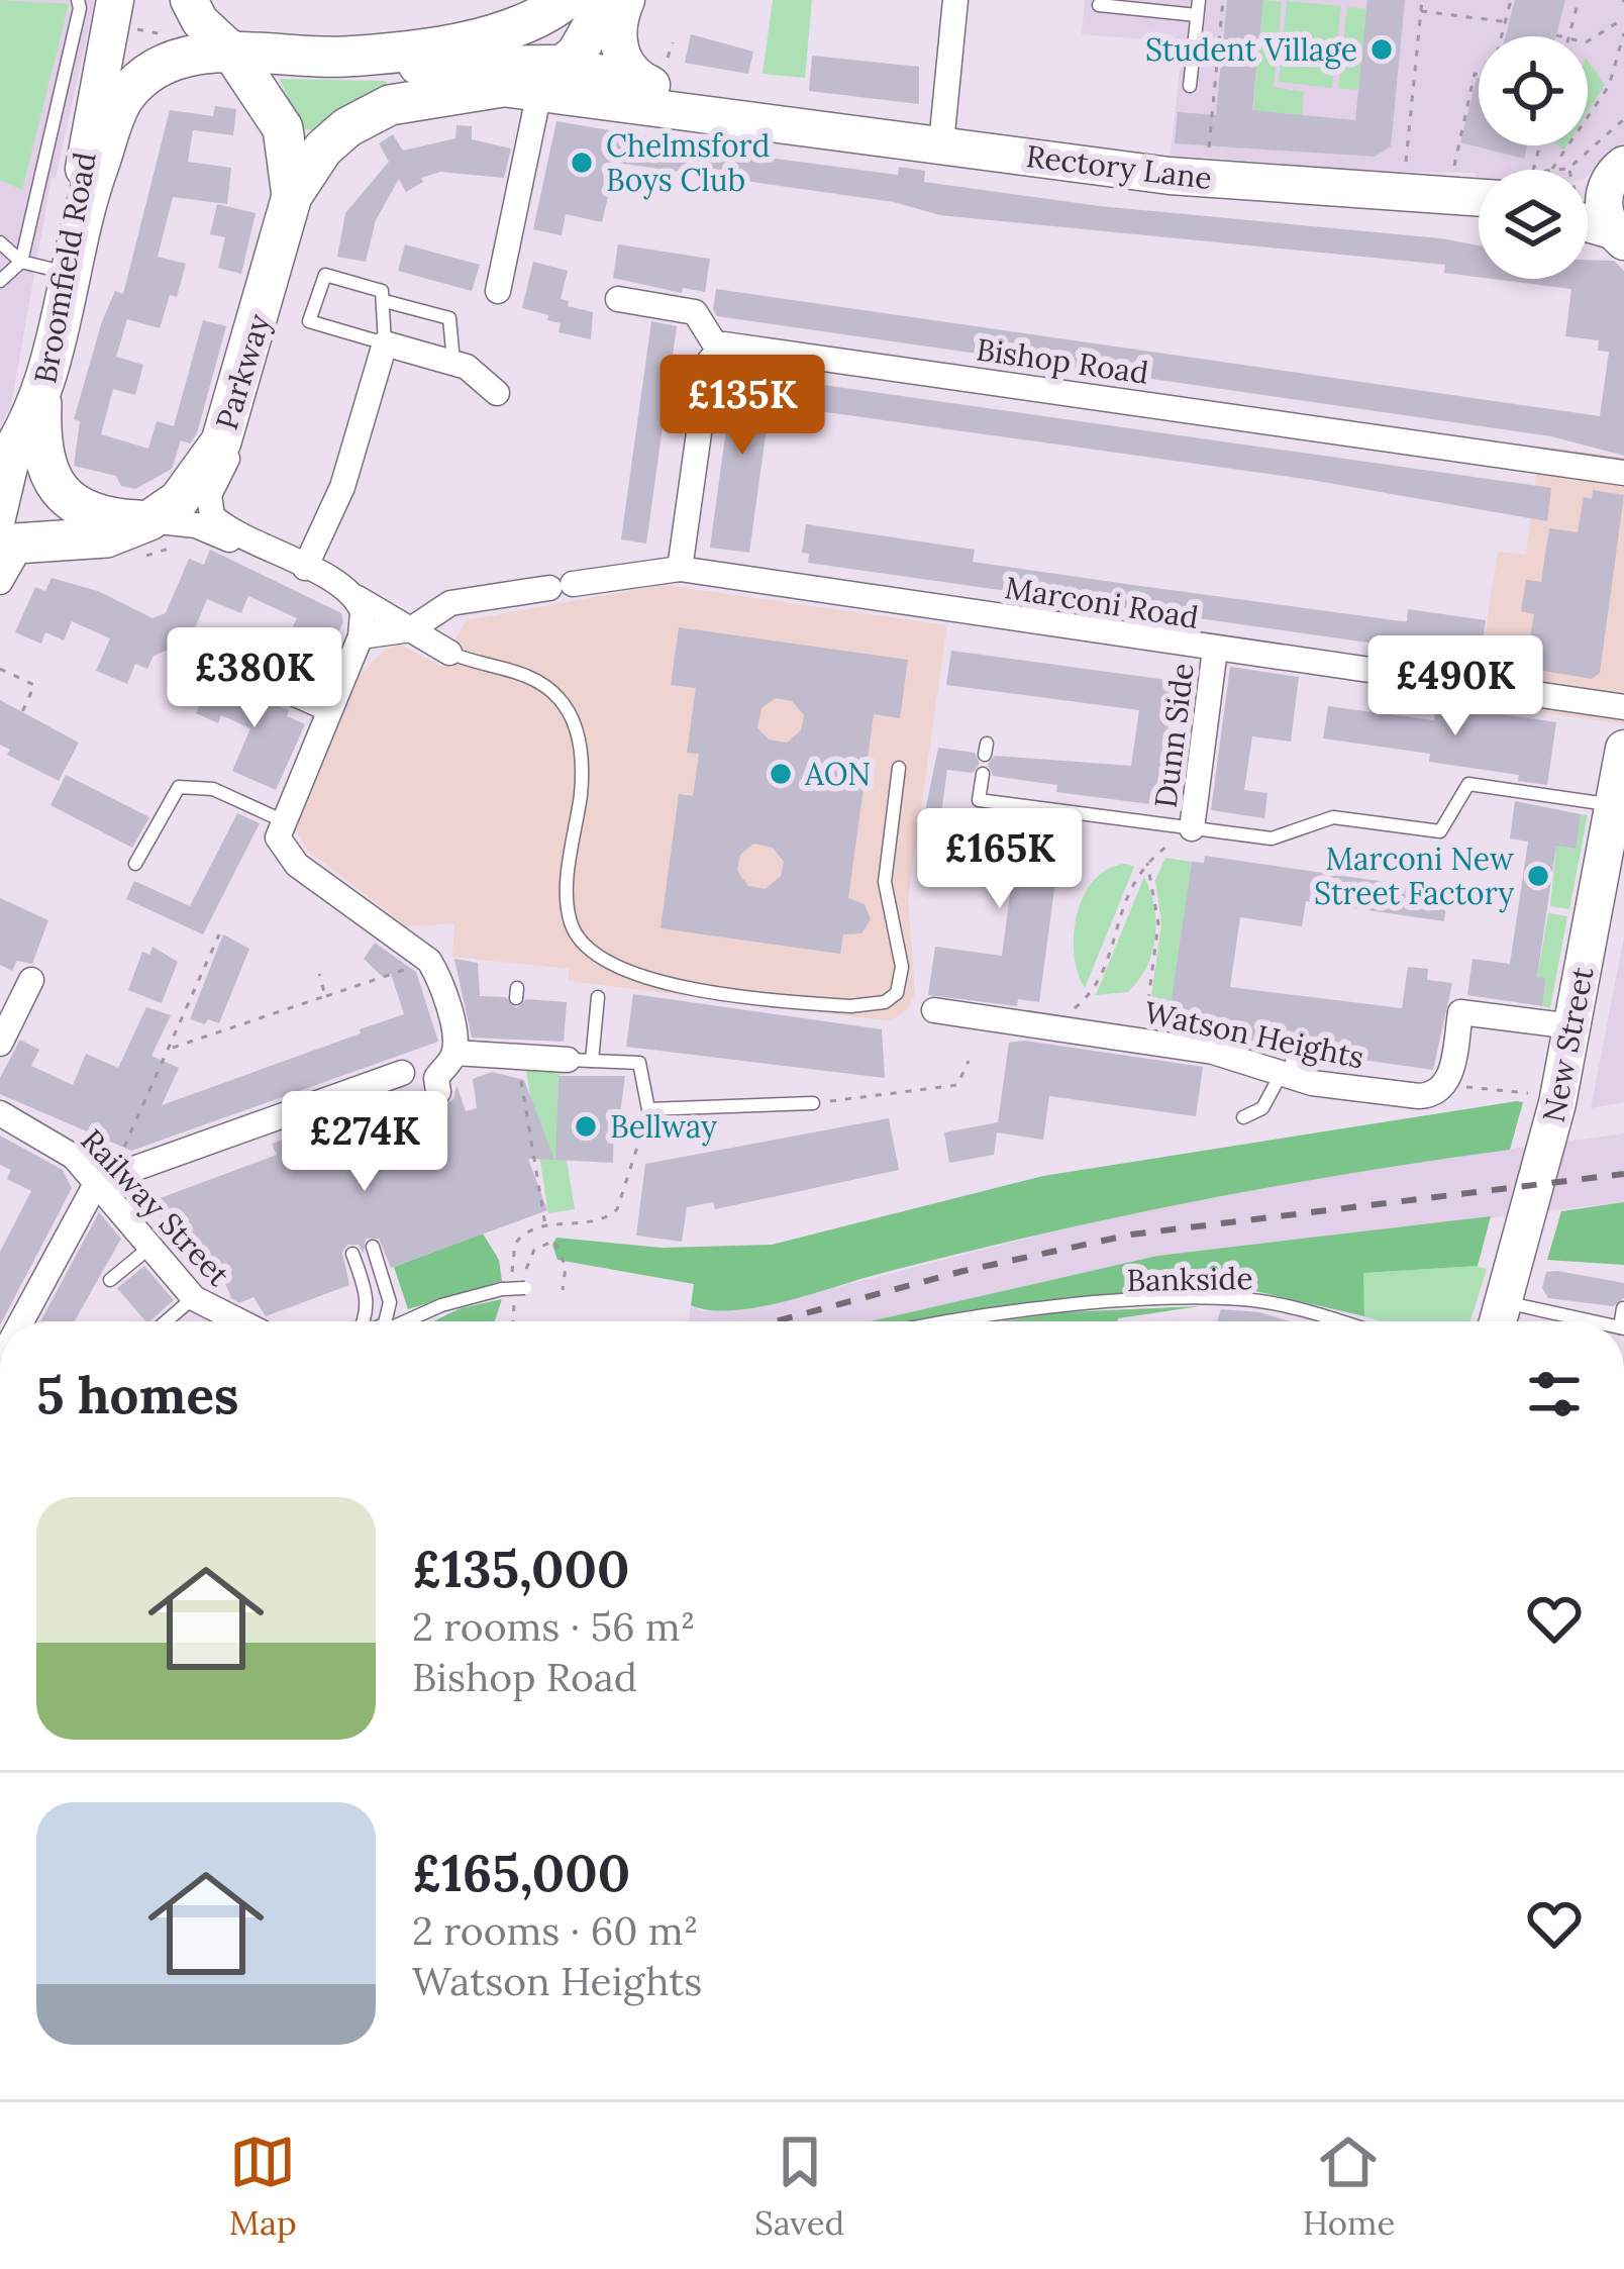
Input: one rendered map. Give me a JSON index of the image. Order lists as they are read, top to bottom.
{
  "streets": {
    "main road": [
      "Rectory Lane",
      "Broomfield Road",
      "Parkway",
      "New Street"
    ],
    "street": [
      "Bishop Road",
      "Marconi Road",
      "Dunn Side",
      "Watson Heights",
      "Railway Street"
    ],
    "lane": ["Bankside"]
  },
  "crossings": [
    ["Rectory Lane", "Parkway"],
    ["Broomfield Road", "Parkway"],
    ["Marconi Road", "Dunn Side"],
    ["Dunn Side", "New Street"]
  ],
  "places": [
    "Student Village",
    "Chelmsford Boys Club",
    "AON",
    "Marconi New Street Factory",
    "Bellway"
  ],
  "page": {
    "price": [
      "£135K",
      "£380K",
      "£490K",
      "£165K",
      "£274K"
    ],
    "heading": "5 homes",
    "list": [
      {
        "name": "£135,000",
        "note": "2 rooms · 56 m² · Bishop Road"
      },
      {
        "name": "£165,000",
        "note": "2 rooms · 60 m² · Watson Heights"
      }
    ],
    "tabs": ["Map", "Saved", "Home"]
  }
}
